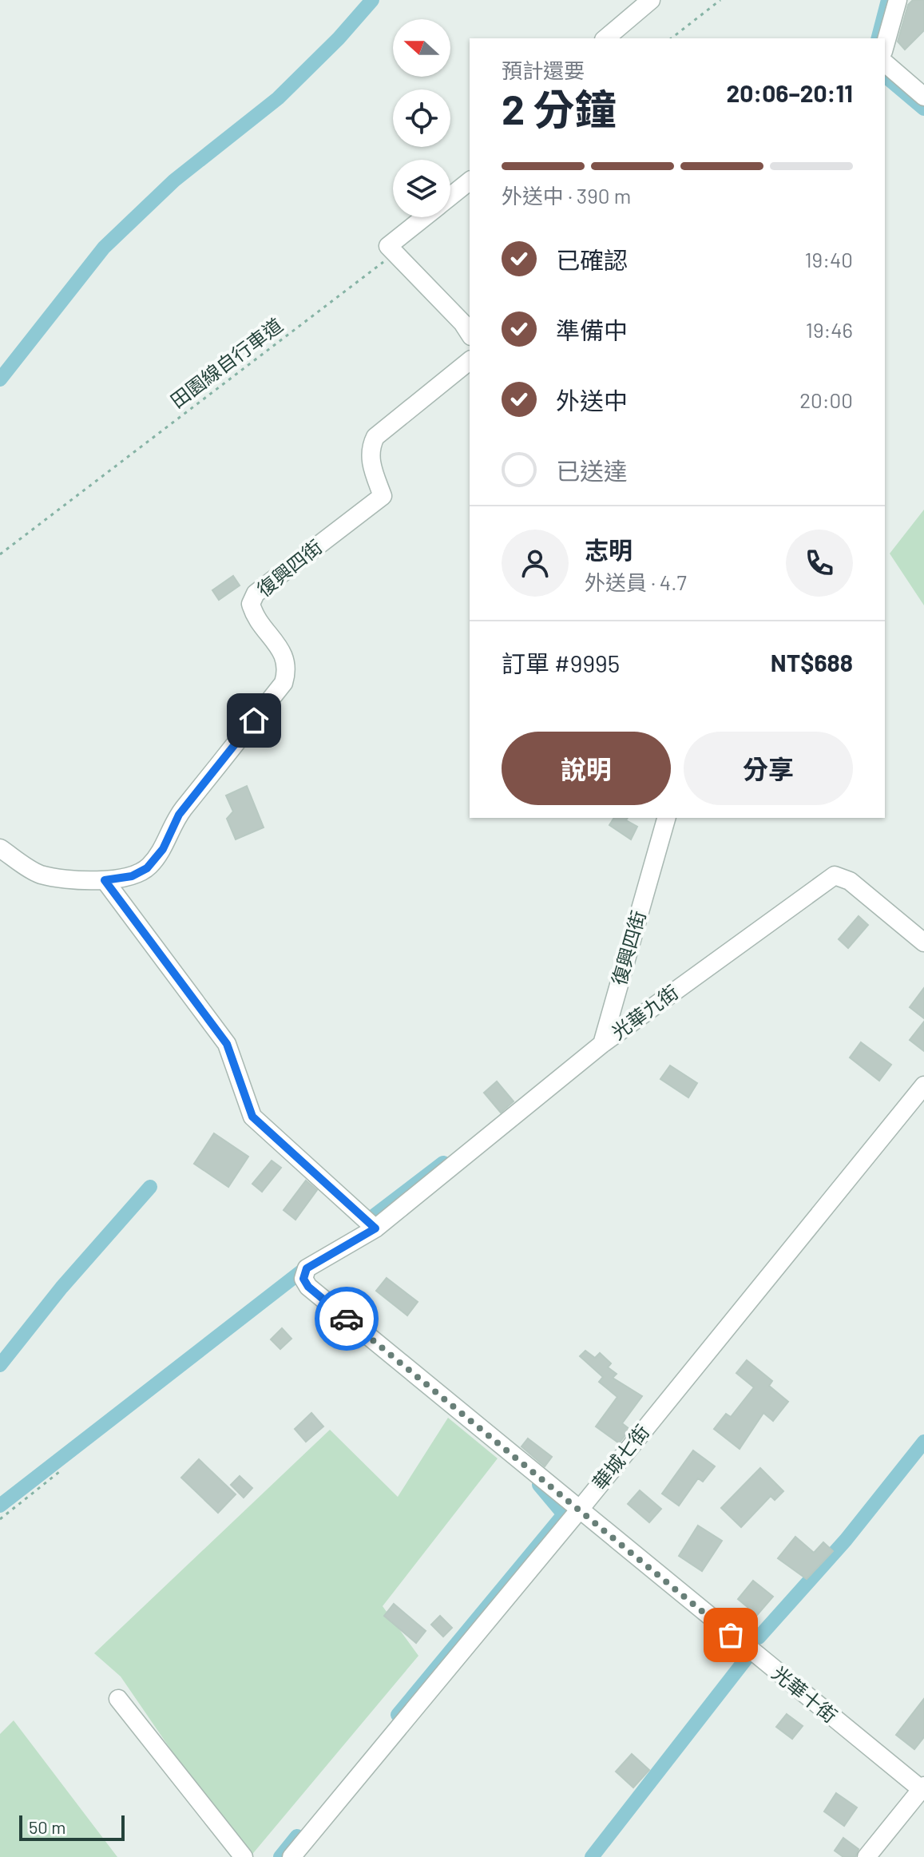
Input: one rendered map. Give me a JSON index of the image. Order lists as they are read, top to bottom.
{
  "streets": {
    "street": [
      "復興四街",
      "光華九街",
      "華城七街",
      "光華十街"
    ],
    "path": ["田園線自行車道"]
  },
  "crossings": [
    ["復興四街", "光華九街"],
    ["光華九街", "光華十街"],
    ["華城七街", "光華十街"]
  ],
  "scale_bar": "50 m",
  "north": "left",
  "page": {
    "heading": ["2 分鐘", "預計還要", "20:06–20:11"],
    "panel": [
      "志明",
      "外送員 · 4.7",
      "訂單 #9995",
      "NT$688"
    ],
    "bar": "外送中 · 390 m",
    "list": [
      ["已確認", "19:40"],
      ["準備中", "19:46"],
      ["外送中", "20:00"],
      "已送達"
    ],
    "buttons": ["說明", "分享"],
    "scale": "50 m"
  }
}
